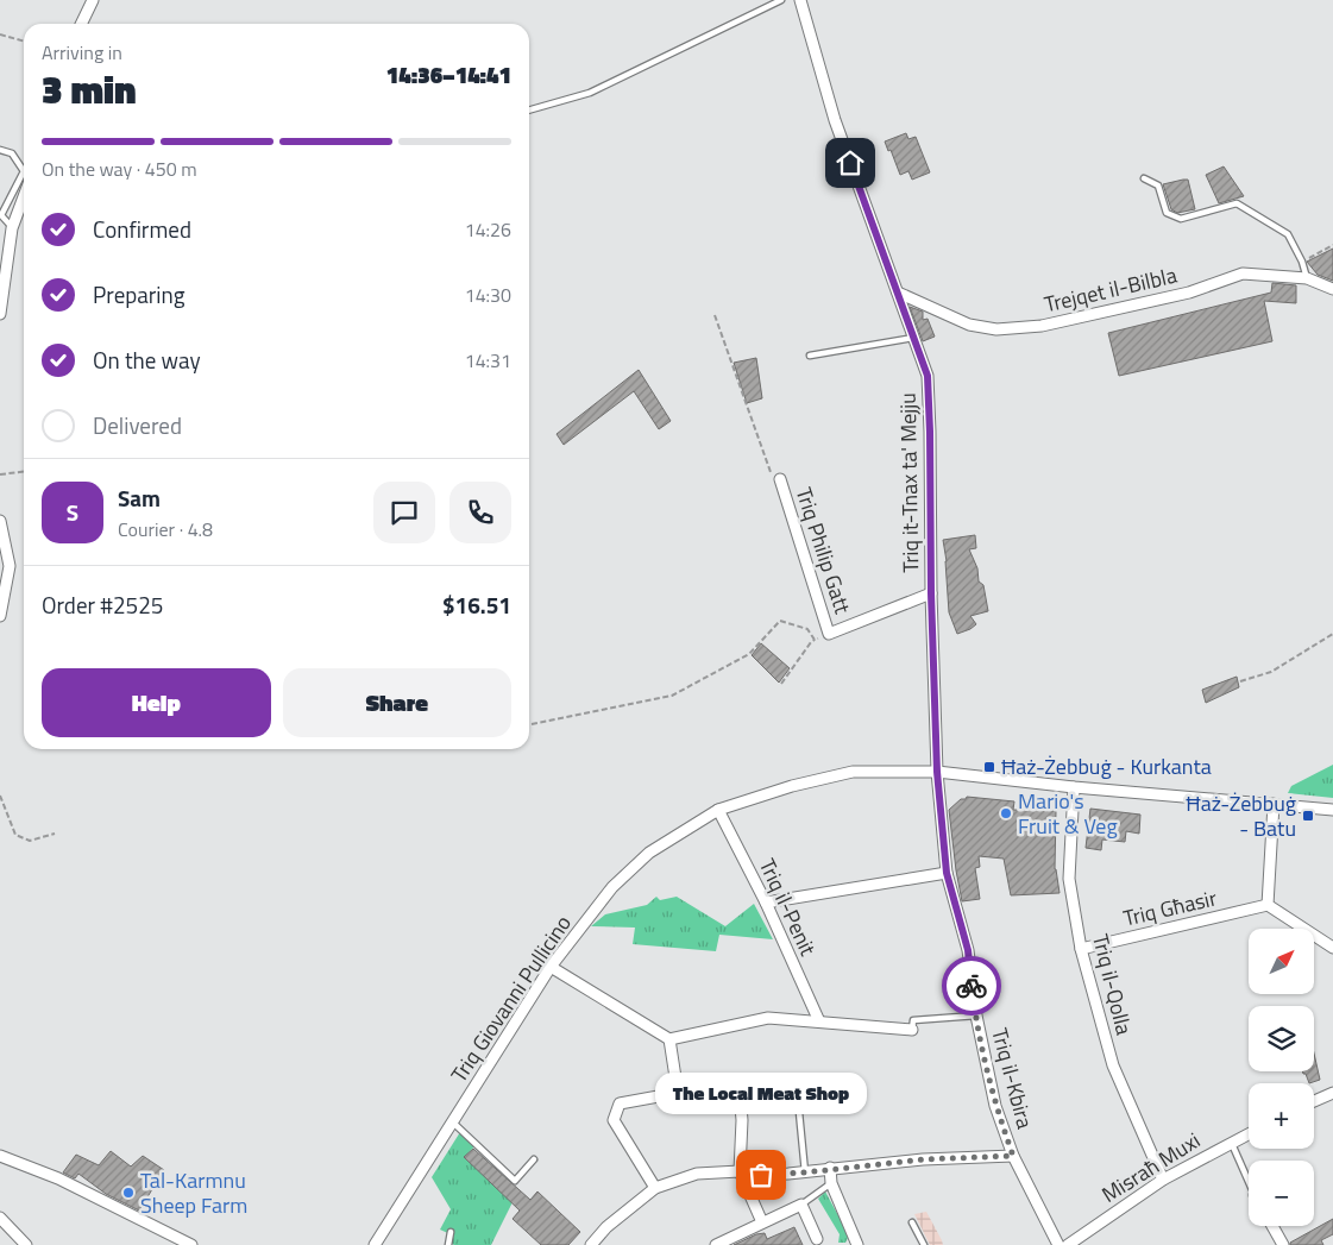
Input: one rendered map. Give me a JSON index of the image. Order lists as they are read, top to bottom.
{
  "streets": {
    "street": [
      "Trejqet il-Bilbla",
      "Triq it-Tnax ta' Mejju",
      "Triq Philip Gatt",
      "Triq il-Penit",
      "Triq Għasir",
      "Triq il-Qolla",
      "Triq Giovanni Pullicino",
      "Triq il-Kbira",
      "Misraħ Muxi"
    ]
  },
  "crossings": [
    ["Trejqet il-Bilbla", "Triq it-Tnax ta' Mejju"],
    ["Triq it-Tnax ta' Mejju", "Triq Giovanni Pullicino"],
    ["Triq it-Tnax ta' Mejju", "Triq il-Kbira"],
    ["Triq il-Penit", "Triq Giovanni Pullicino"],
    ["Triq Għasir", "Triq il-Qolla"],
    ["Triq il-Qolla", "Triq Giovanni Pullicino"],
    ["Triq il-Qolla", "Misraħ Muxi"],
    ["Triq Giovanni Pullicino", "Triq il-Kbira"]
  ],
  "places": {
    "transit": ["Ħaż-Żebbuġ - Kurkanta", "Ħaż-Żebbuġ - Batu"],
    "other": ["Mario's Fruit & Veg", "The Local Meat Shop", "Tal-Karmnu Sheep Farm"]
  },
  "north": "top right",
  "page": {
    "heading": ["3 min", "Arriving in", "14:36–14:41"],
    "panel": [
      "Sam",
      "Courier · 4.8",
      "Order #2525",
      "$16.51"
    ],
    "bar": "On the way · 450 m",
    "list": [
      ["Confirmed", "14:26"],
      ["Preparing", "14:30"],
      ["On the way", "14:31"],
      "Delivered"
    ],
    "round": "S",
    "buttons": ["Help", "Share"],
    "map_buttons": ["+", "−"],
    "bubble": "The Local Meat Shop"
  }
}
